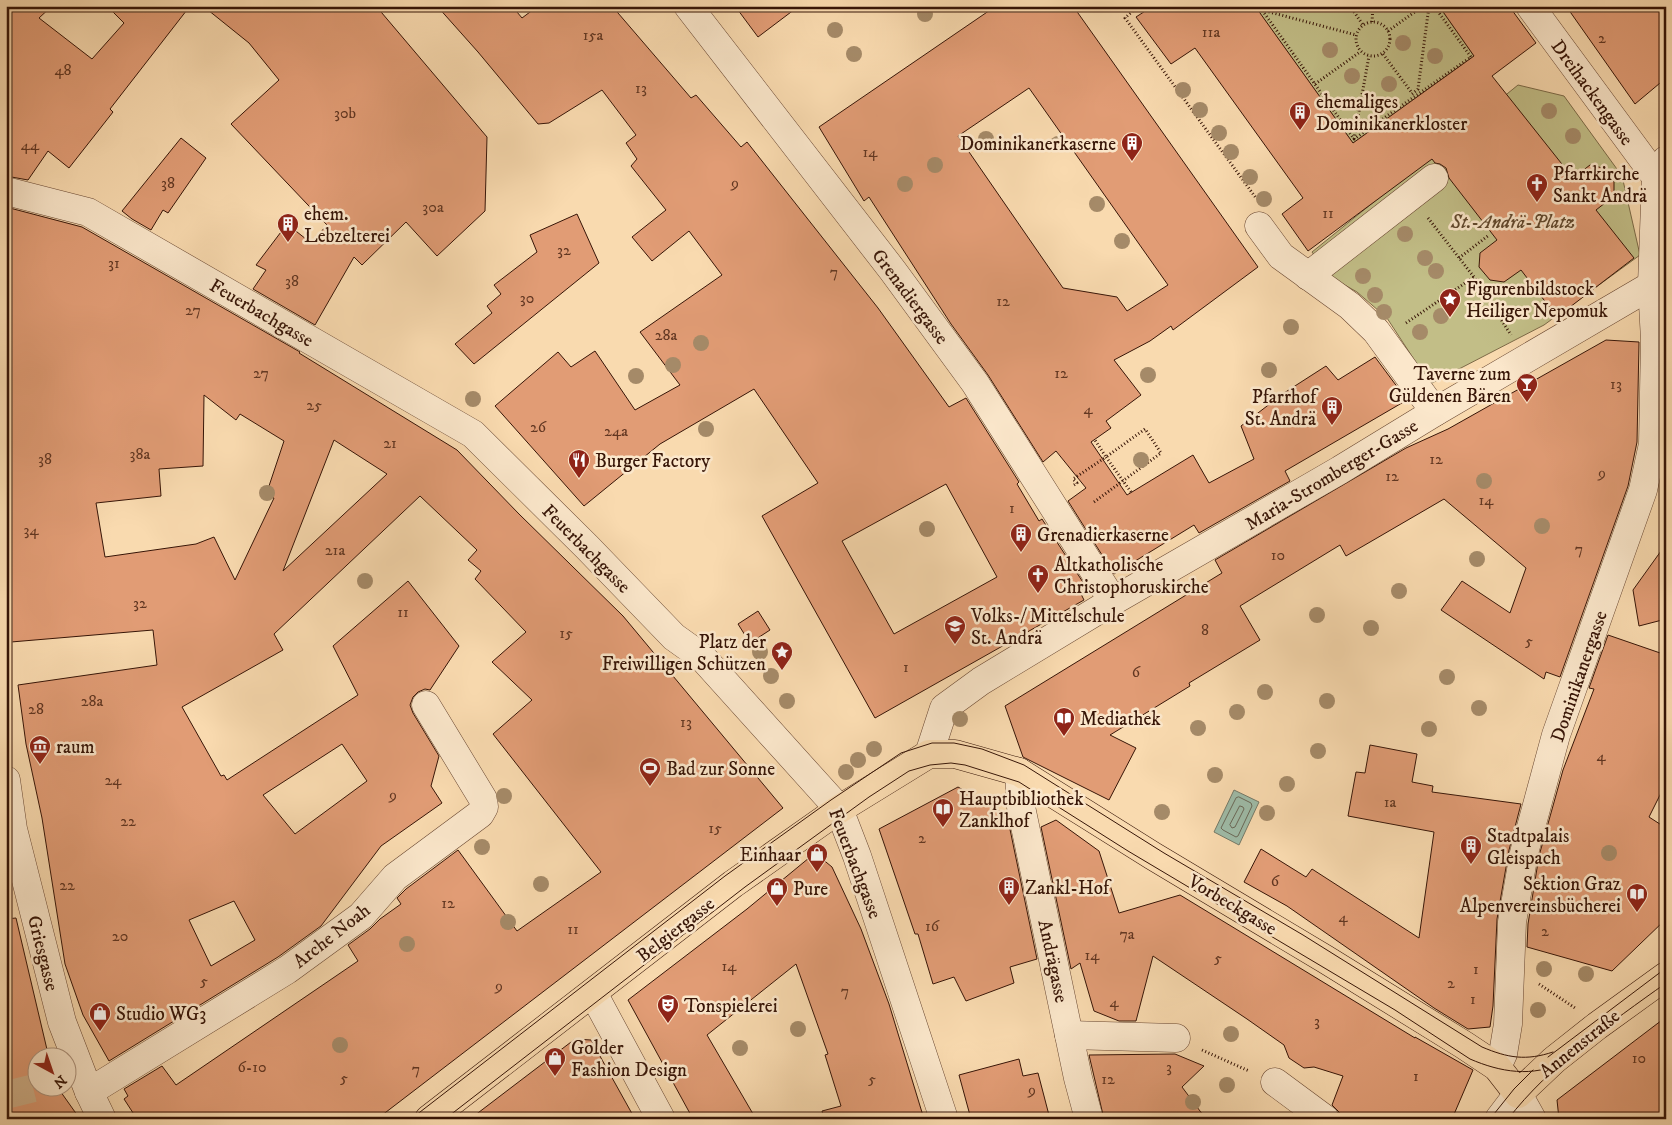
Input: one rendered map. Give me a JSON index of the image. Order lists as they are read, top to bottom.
{
  "streets": {
    "main road": ["Vorbeckgasse", "Belgiergasse", "Annenstraße"],
    "street": [
      "Dreihackengasse",
      "Grenadiergasse",
      "Feuerbachgasse",
      "Maria-Stromberger-Gasse",
      "Dominikanergasse",
      "Arche Noah",
      "Griesgasse",
      "Andrägasse"
    ]
  },
  "crossings": [
    ["Grenadiergasse", "Maria-Stromberger-Gasse"],
    ["Feuerbachgasse", "Belgiergasse"],
    ["Maria-Stromberger-Gasse", "Dominikanergasse"],
    ["Maria-Stromberger-Gasse", "Vorbeckgasse"],
    ["Maria-Stromberger-Gasse", "Belgiergasse"],
    ["Dominikanergasse", "Vorbeckgasse"],
    ["Vorbeckgasse", "Belgiergasse"],
    ["Vorbeckgasse", "Andrägasse"],
    ["Vorbeckgasse", "Annenstraße"],
    ["Arche Noah", "Griesgasse"]
  ],
  "parks": ["St.-Andrä-Platz"],
  "places": {
    "building": [
      "ehemaliges Dominikanerkloster",
      "Dominikanerkaserne",
      "ehem. Lebzelterei",
      "Pfarrhof St. Andrä",
      "Grenadierkaserne",
      "Stadtpalais Gleispach",
      "Zankl-Hof"
    ],
    "church": ["Pfarrkirche Sankt Andrä", "Altkatholische Christophoruskirche"],
    "place": ["Figurenbildstock Heiliger Nepomuk", "Platz der Freiwilligen Schützen"],
    "bar": ["Taverne zum Güldenen Bären"],
    "restaurant": ["Burger Factory"],
    "school or university": ["Volks-/ Mittelschule St. Andrä"],
    "library": ["Mediathek", "Hauptbibliothek Zanklhof", "Sektion Graz Alpenvereinsbücherei"],
    "museum": ["raum"],
    "sports": ["Bad zur Sonne"],
    "shop": [
      "Einhaar",
      "Pure",
      "Studio WG3",
      "Golder Fashion Design"
    ],
    "theatre": ["Tonspielerei"]
  },
  "house_numbers": [
    "11a",
    "15a",
    "2",
    "48",
    "13",
    "30b",
    "44",
    "14",
    "38",
    "9",
    "30a",
    "11",
    "32",
    "31",
    "7",
    "38",
    "30",
    "12",
    "27",
    "28a",
    "27",
    "12",
    "13",
    "25",
    "4",
    "26",
    "24a",
    "21",
    "38a",
    "38",
    "12",
    "9",
    "12",
    "14",
    "1",
    "34",
    "7",
    "21a",
    "10",
    "32",
    "11",
    "8",
    "15",
    "5",
    "1",
    "6",
    "28a",
    "28",
    "13",
    "4",
    "24",
    "9",
    "1a",
    "22",
    "15",
    "2",
    "6",
    "22",
    "12",
    "4",
    "16",
    "11",
    "2",
    "7a",
    "20",
    "14",
    "5",
    "14",
    "1",
    "5",
    "2",
    "9",
    "7",
    "1",
    "4",
    "3",
    "10",
    "6-10",
    "3",
    "7",
    "1",
    "5",
    "5",
    "12",
    "9"
  ],
  "north": "bottom right"
}
